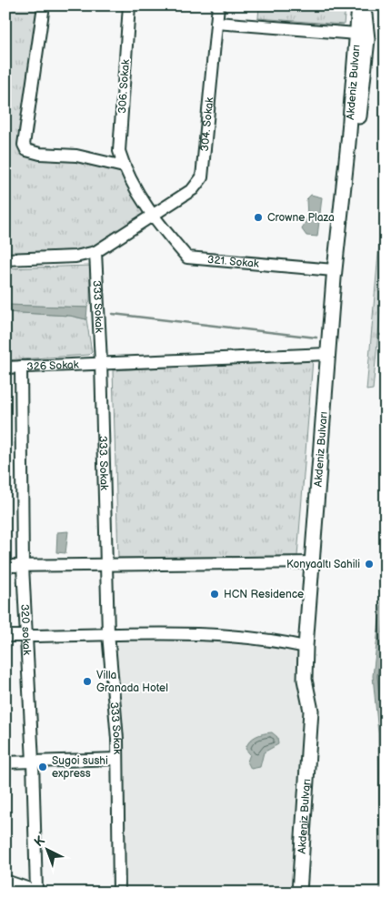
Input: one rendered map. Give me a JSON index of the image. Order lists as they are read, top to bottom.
{
  "streets": {
    "main road": ["Akdeniz Bulvarı"],
    "street": [
      "306. Sokak",
      "304. Sokak",
      "321. Sokak",
      "333 Sokak",
      "326 Sokak",
      "333. Sokak",
      "320 sokak"
    ]
  },
  "crossings": [
    ["Akdeniz Bulvarı", "321. Sokak"],
    ["Akdeniz Bulvarı", "326 Sokak"],
    ["306. Sokak", "304. Sokak"],
    ["306. Sokak", "321. Sokak"],
    ["304. Sokak", "321. Sokak"],
    ["304. Sokak", "333 Sokak"],
    ["333 Sokak", "326 Sokak"],
    ["333 Sokak", "333. Sokak"],
    ["326 Sokak", "333. Sokak"],
    ["326 Sokak", "320 sokak"]
  ],
  "places": [
    "Crowne Plaza",
    "Konyaaltı Sahili",
    "HCN Residence",
    "Villa Granada Hotel",
    "Sugoi sushi express"
  ],
  "north": "top left"
}
